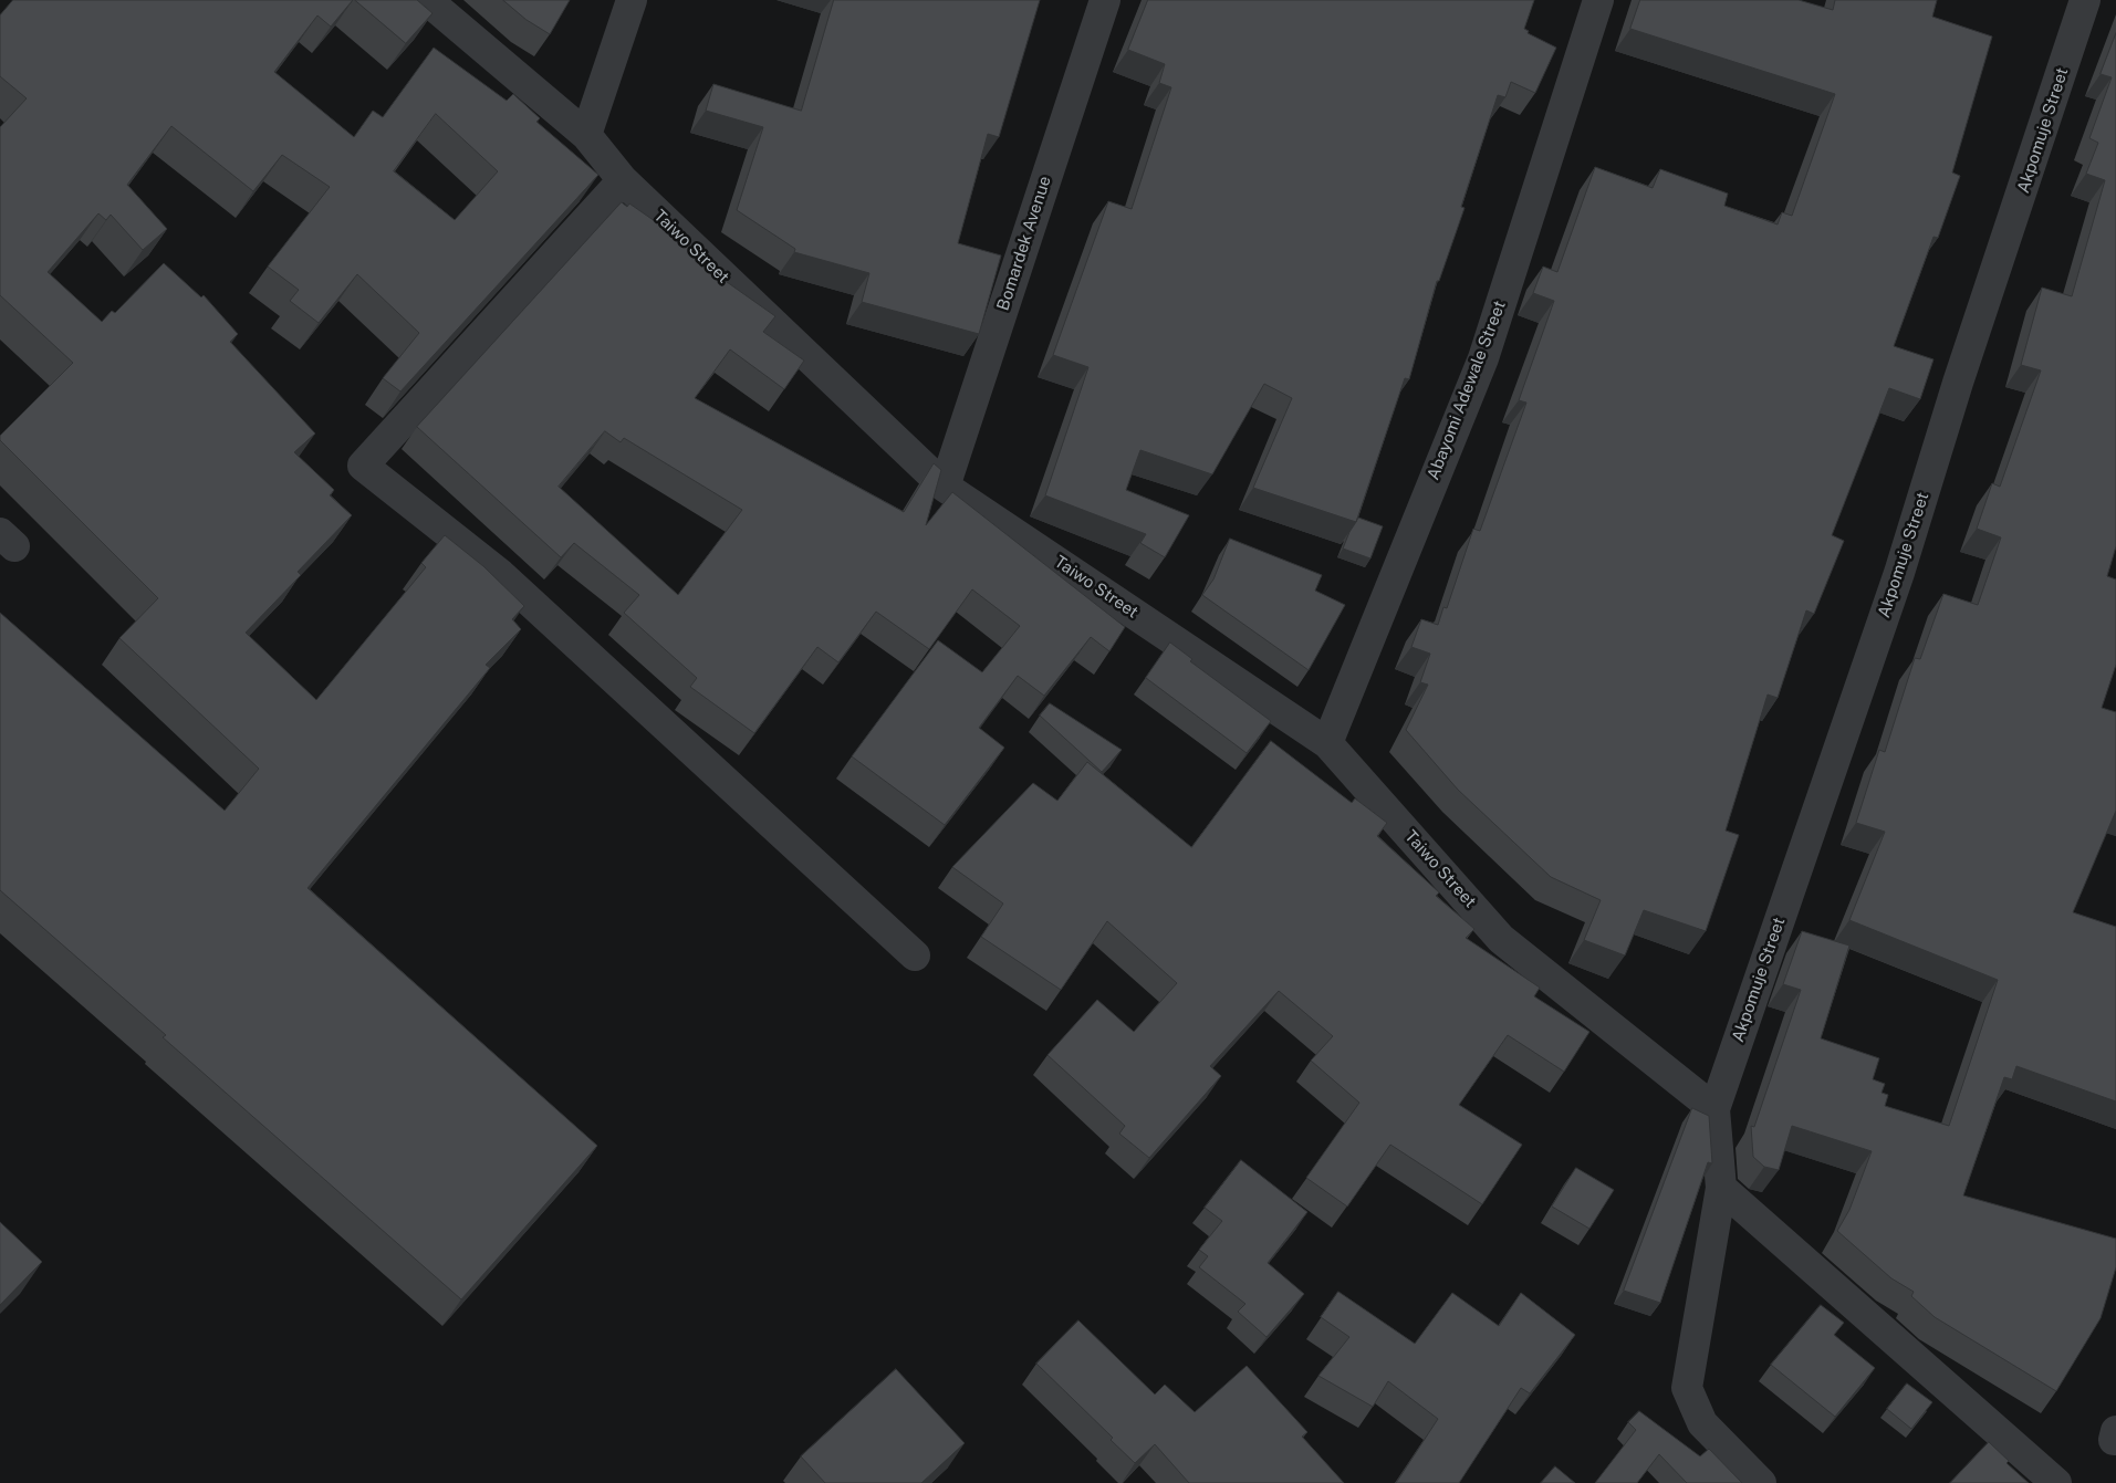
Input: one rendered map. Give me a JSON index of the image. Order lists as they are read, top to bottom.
{
  "streets": {
    "street": [
      "Akpomuje Street",
      "Bomardek Avenue",
      "Taiwo Street",
      "Abayomi Adewale Street"
    ]
  },
  "crossings": [
    ["Akpomuje Street", "Taiwo Street"],
    ["Bomardek Avenue", "Taiwo Street"],
    ["Taiwo Street", "Abayomi Adewale Street"]
  ]
}
